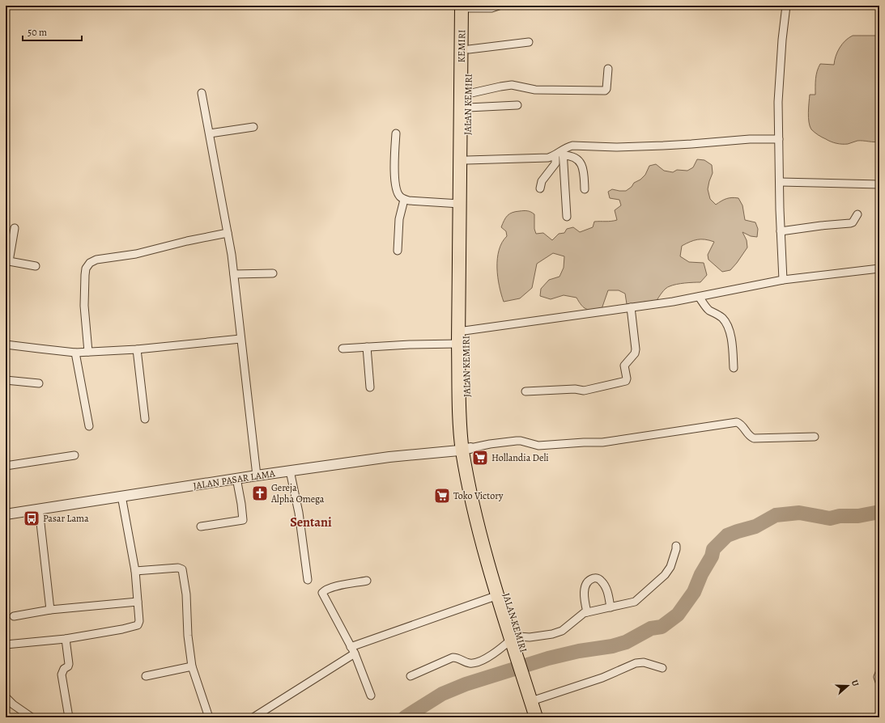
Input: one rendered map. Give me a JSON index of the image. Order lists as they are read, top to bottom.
{
  "streets": {
    "highway": ["KEMIRI", "JALAN KEMIRI"],
    "street": ["JALAN PASAR LAMA"]
  },
  "crossings": [
    ["KEMIRI", "JALAN KEMIRI"],
    ["JALAN KEMIRI", "JALAN PASAR LAMA"]
  ],
  "districts": ["Sentani"],
  "places": {
    "supermarket": ["Hollandia Deli", "Toko Victory"],
    "church": ["Gereja Alpha Omega"],
    "bus stop": ["Pasar Lama"]
  },
  "scale_bar": "50 m",
  "north": "right"
}
